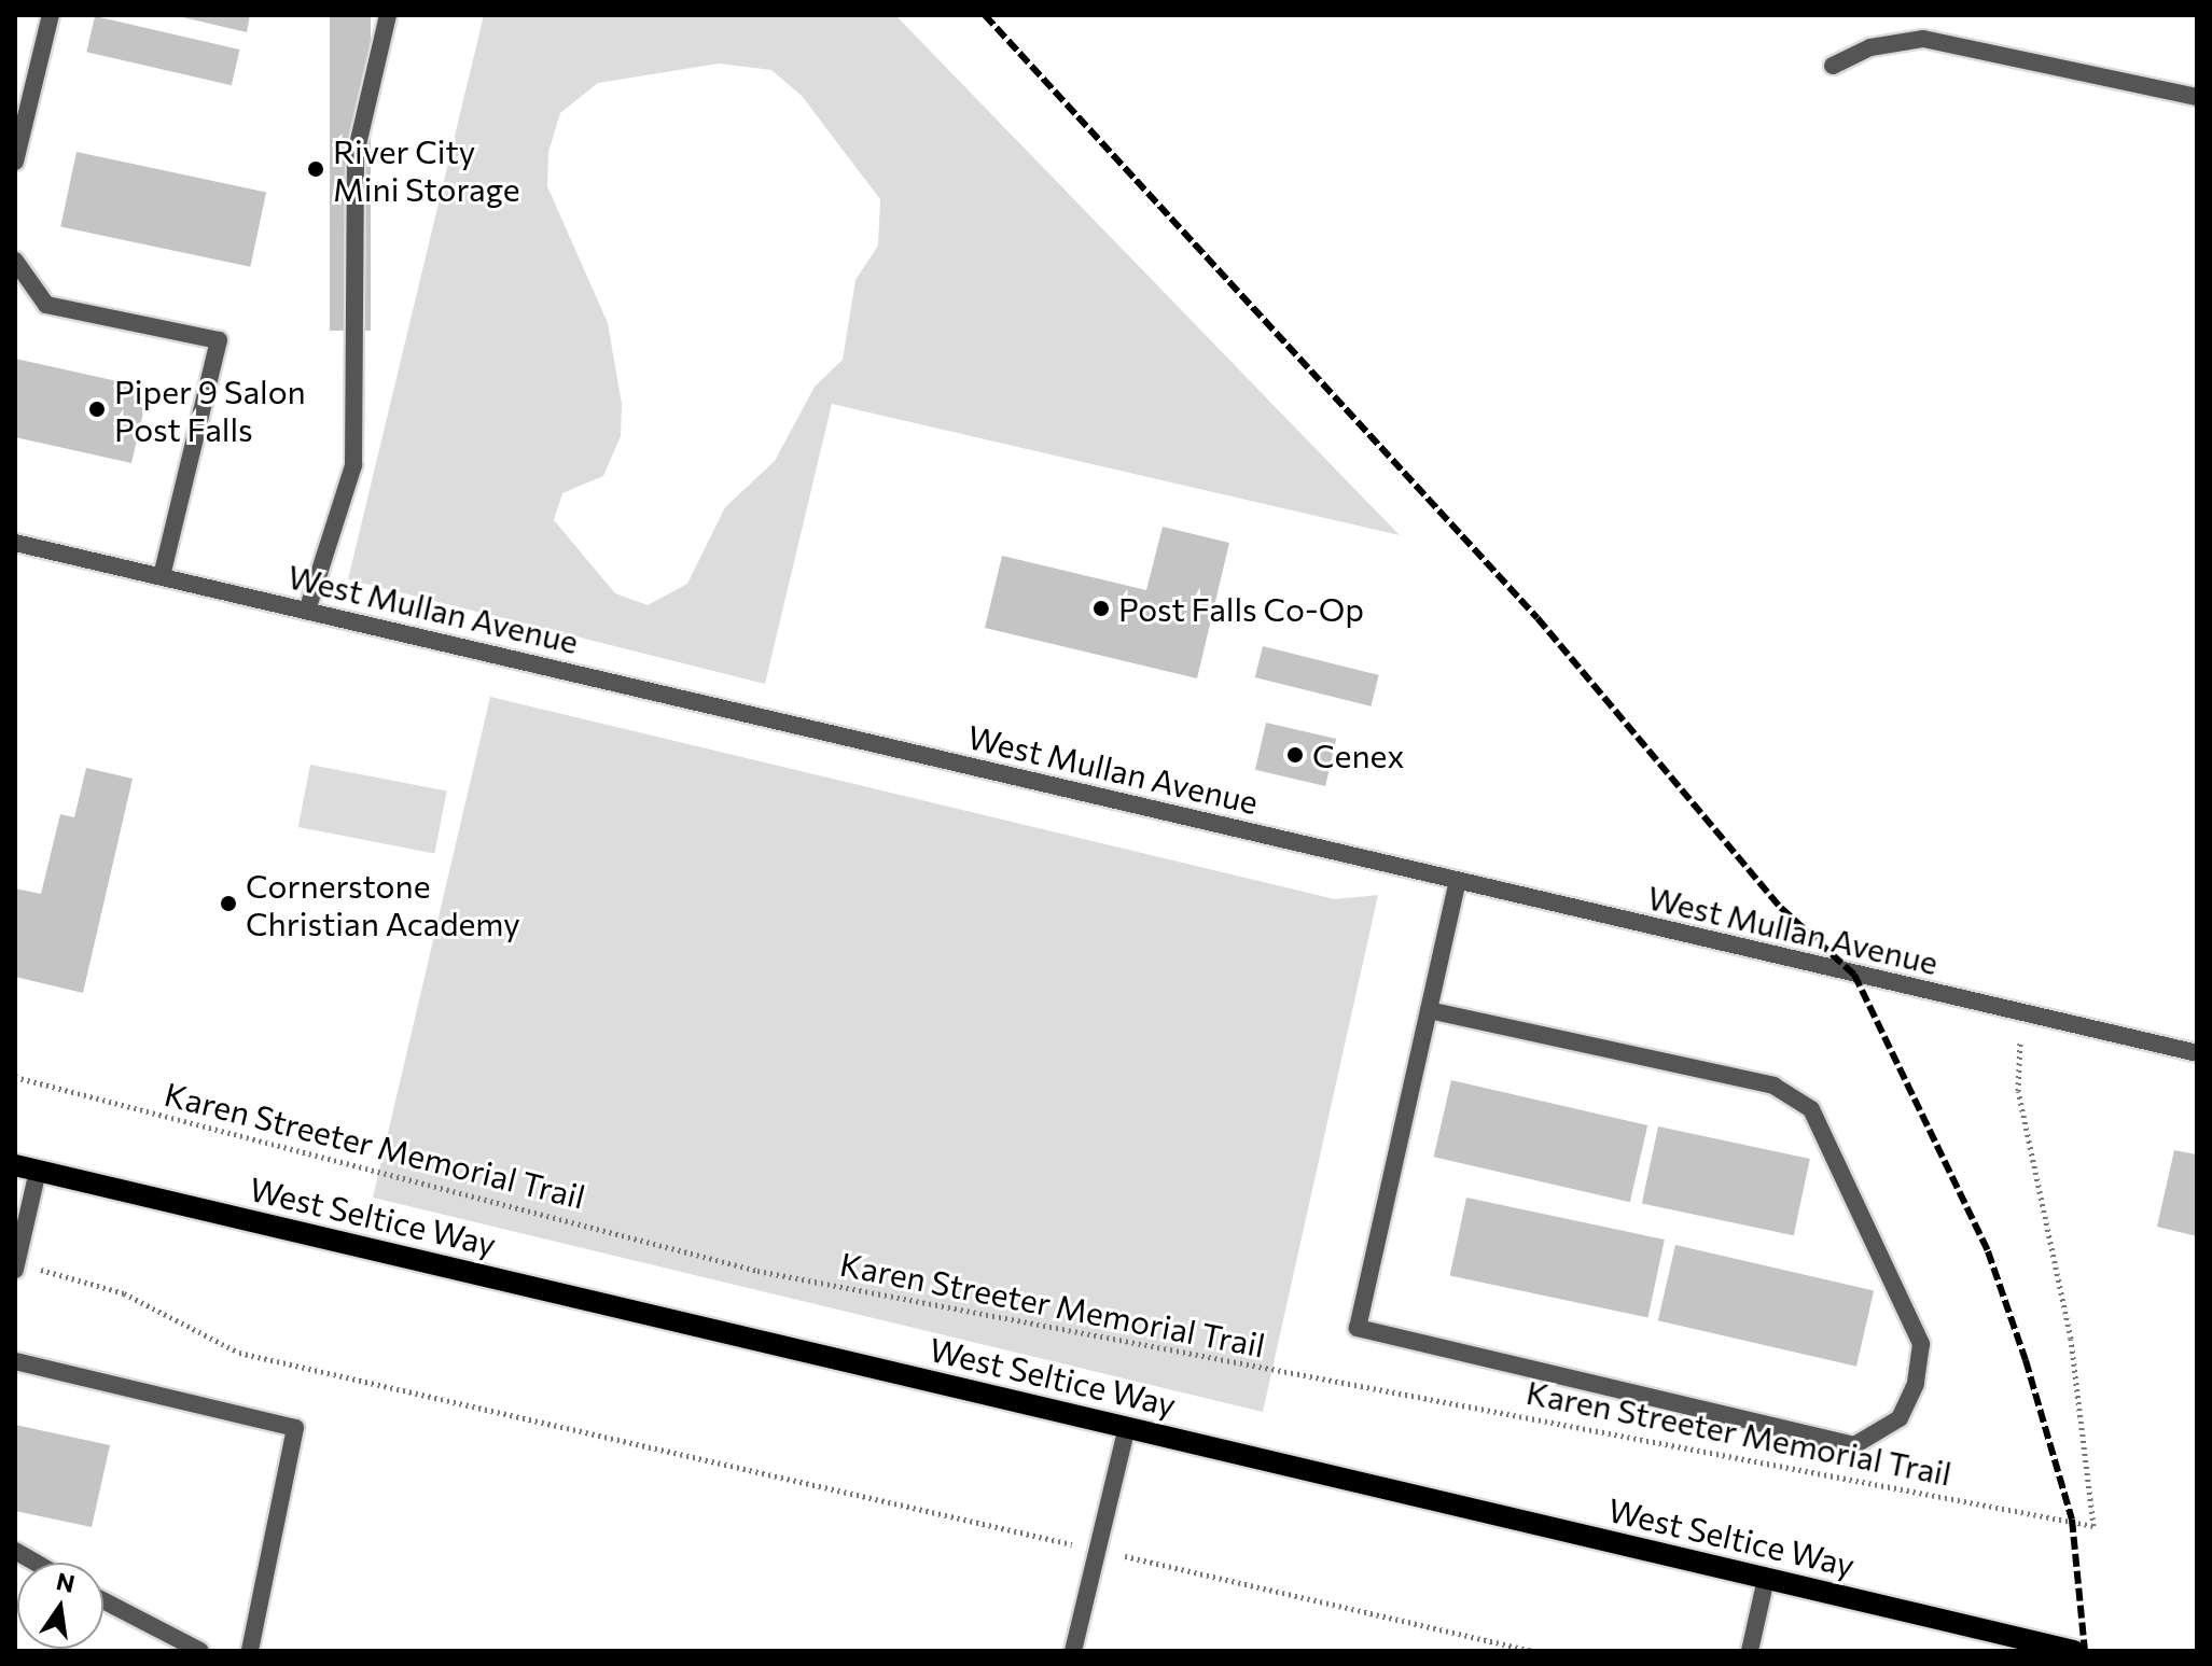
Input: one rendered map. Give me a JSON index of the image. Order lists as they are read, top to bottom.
{
  "streets": {
    "main road": ["West Seltice Way"],
    "street": ["West Mullan Avenue"],
    "path": ["Karen Streeter Memorial Trail"]
  },
  "crossings": [
    ["West Mullan Avenue", "Karen Streeter Memorial Trail"]
  ],
  "places": [
    "River City Mini Storage",
    "Piper 9 Salon Post Falls",
    "Post Falls Co-Op",
    "Cenex",
    "Cornerstone Christian Academy"
  ],
  "north": "top"
}
